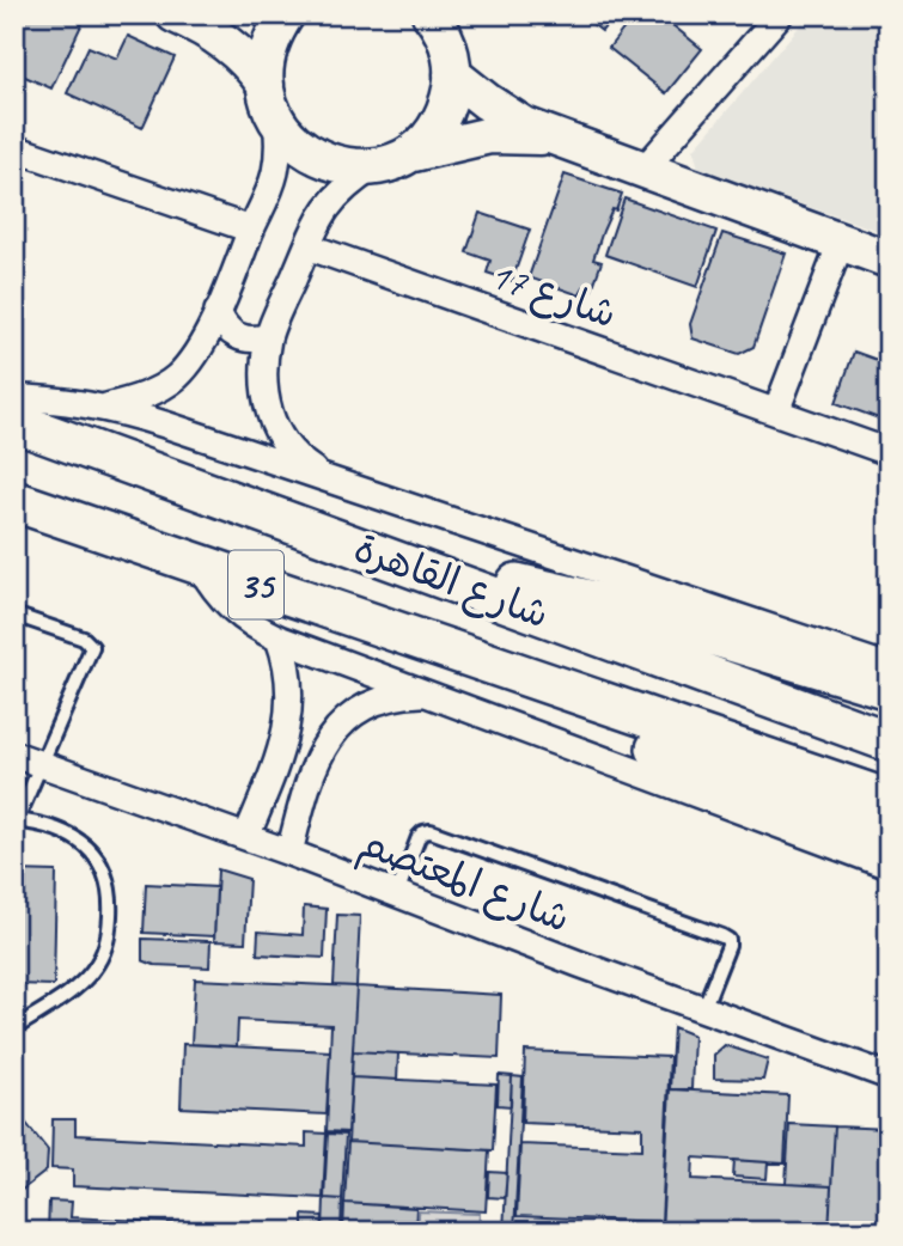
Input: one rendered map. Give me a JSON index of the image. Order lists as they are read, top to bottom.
{
  "streets": {
    "main road": ["شارع القاهرة", "35"],
    "street": ["شارع 17", "شارع المعتصم"]
  }
}
